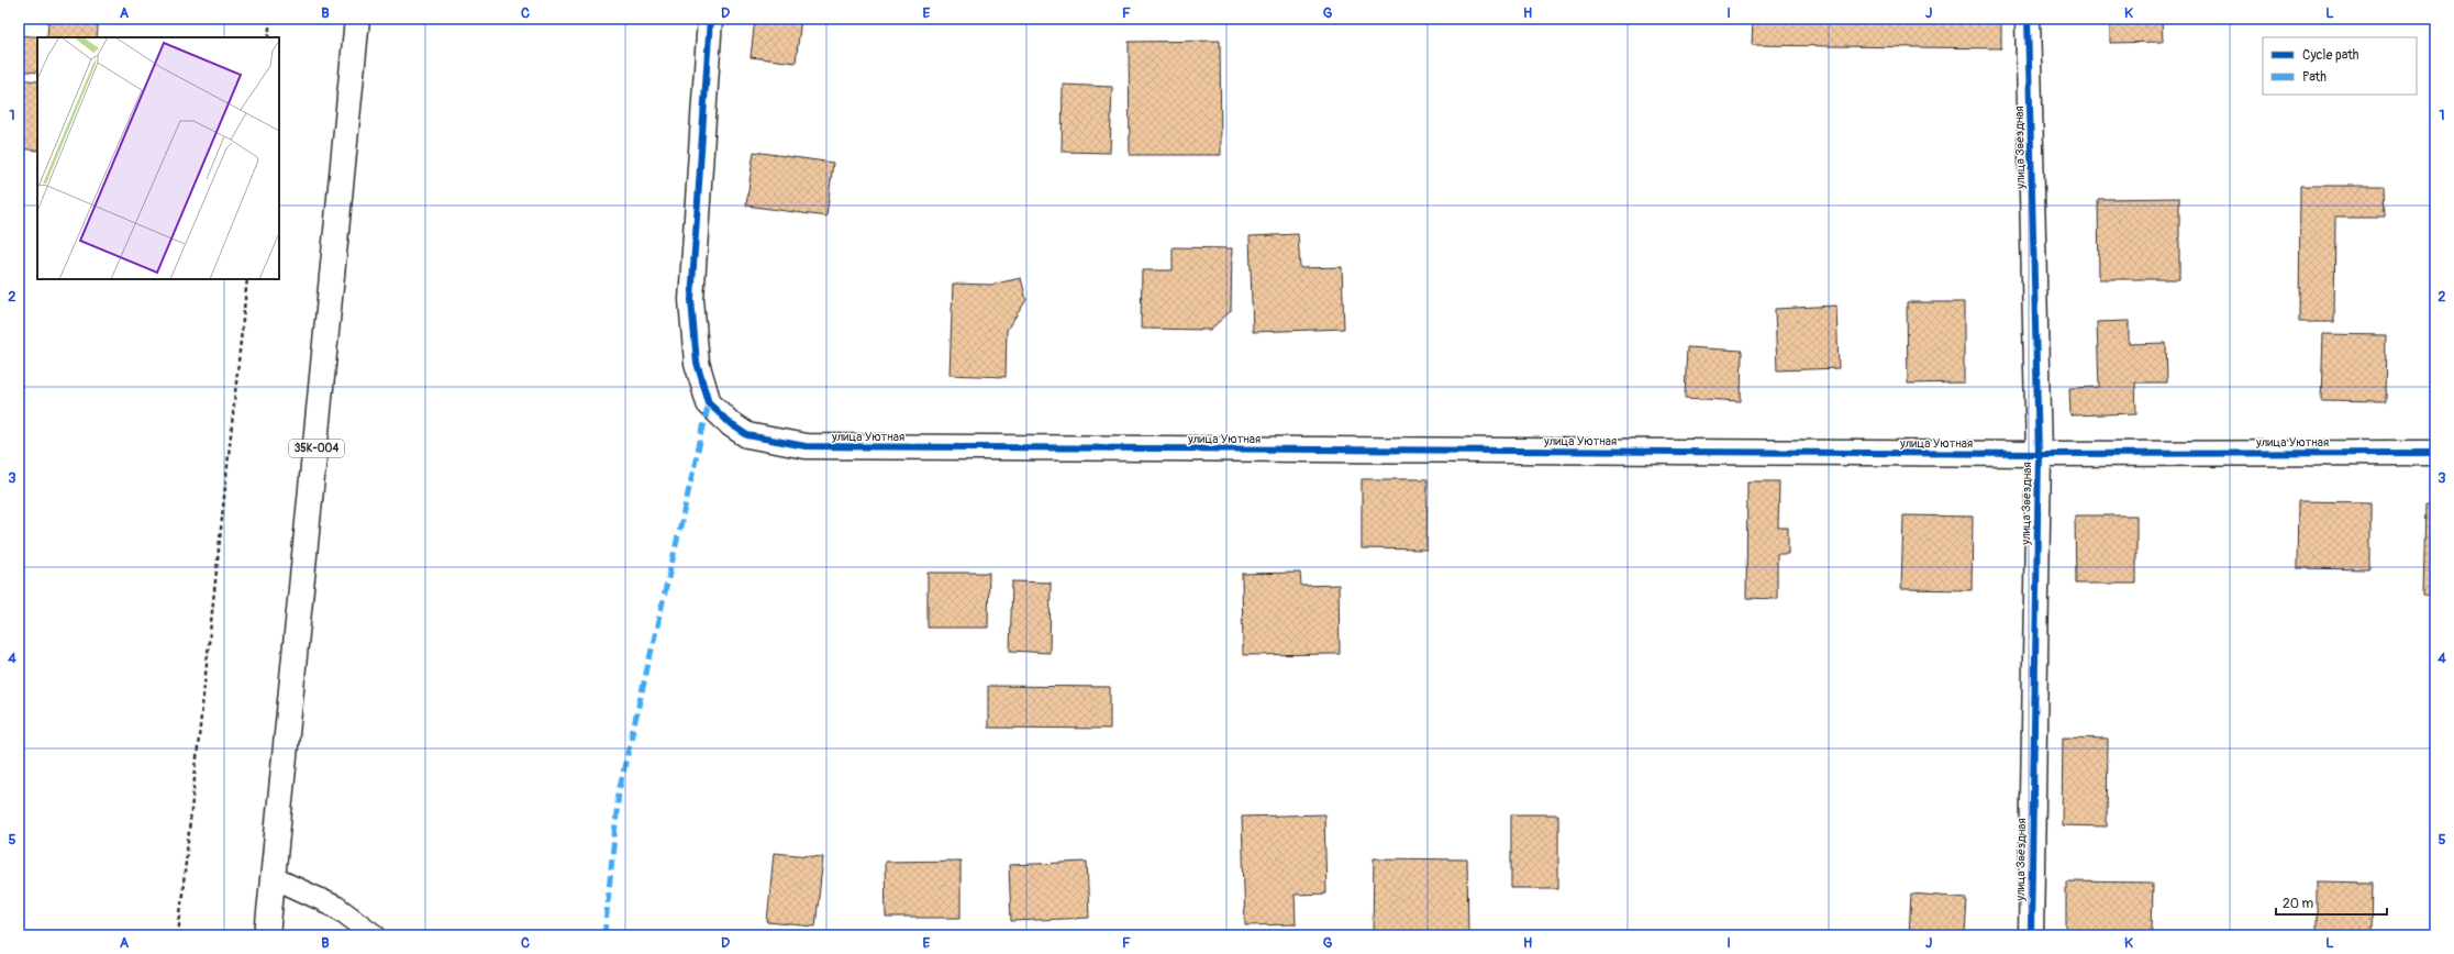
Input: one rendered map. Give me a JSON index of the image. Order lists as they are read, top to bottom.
{
  "streets": {
    "street": ["улица Звёздная", "улица Уютная", "35К-004"]
  },
  "crossings": [
    ["улица Звёздная", "улица Уютная"]
  ],
  "legend": ["Cycle path", "Path"],
  "scale_bar": "20 m",
  "grid": {
    "columns": [
      "A",
      "B",
      "C",
      "D",
      "E",
      "F",
      "G",
      "H",
      "I",
      "J",
      "K",
      "L"
    ],
    "rows": [
      "1",
      "2",
      "3",
      "4",
      "5"
    ]
  }
}
